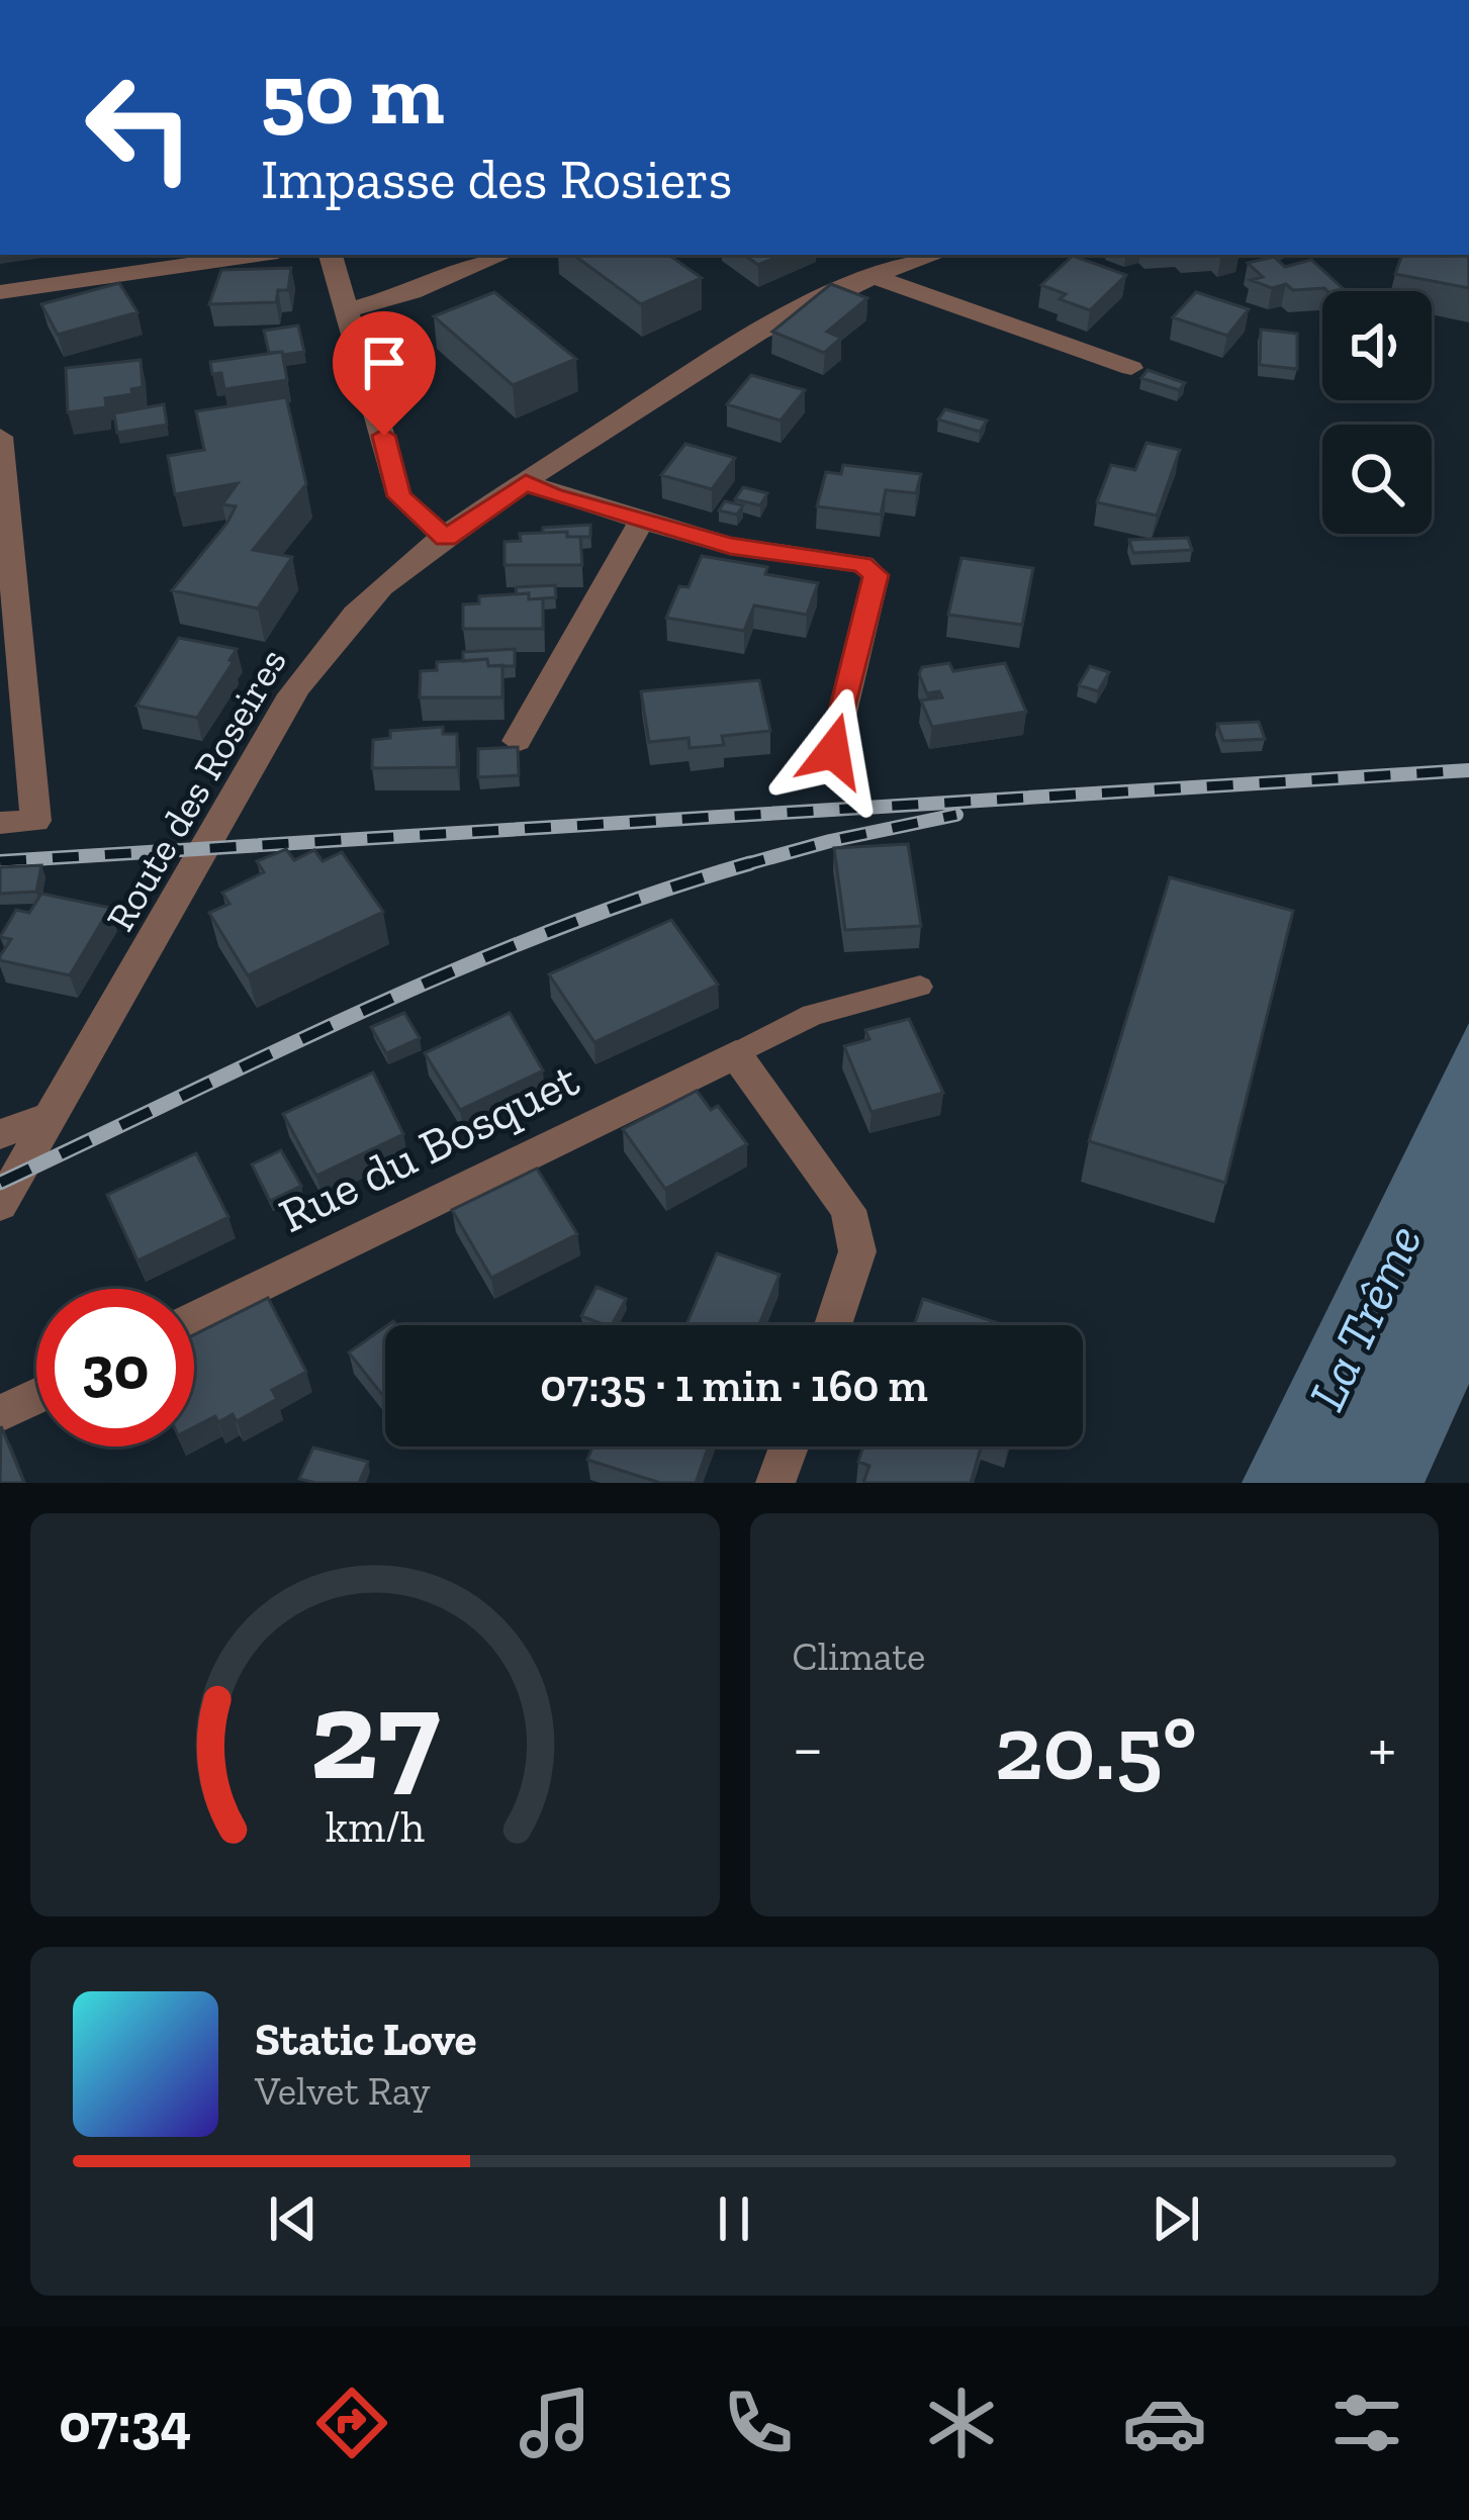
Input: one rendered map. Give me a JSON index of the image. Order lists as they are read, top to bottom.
{
  "streets": {
    "street": ["Route des Roseires", "Rue du Bosquet"]
  },
  "water": ["La Trême"],
  "page": {
    "turn": ["50 m", "Impasse des Rosiers"],
    "limit": "30",
    "trip": "07:35 · 1 min · 160 m",
    "tile": "Climate",
    "heat": ["−", "20.5°", "+"],
    "song": ["Static Love", "Velvet Ray"],
    "tabs": "07:34",
    "gauge": ["27", "km/h"]
  }
}
